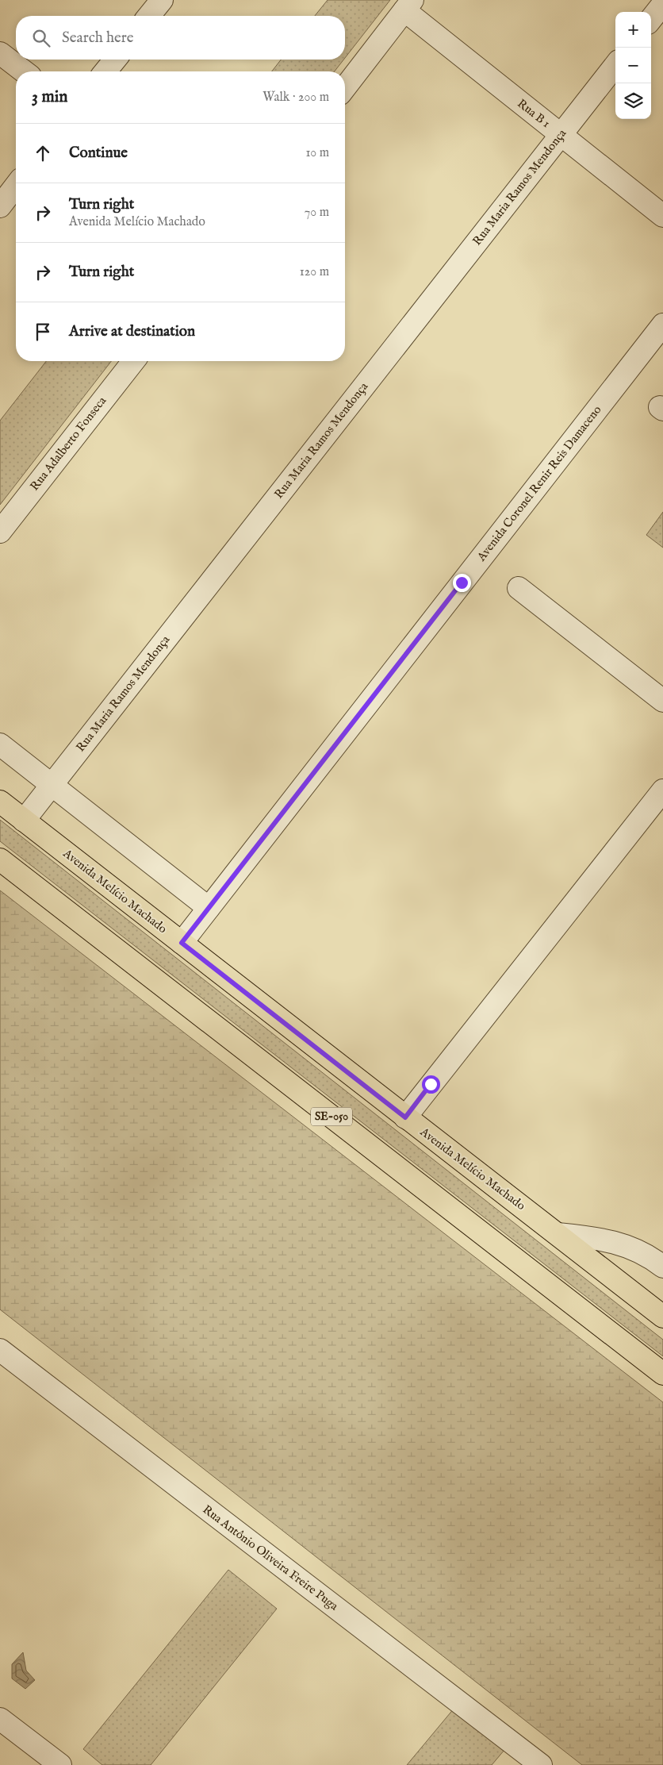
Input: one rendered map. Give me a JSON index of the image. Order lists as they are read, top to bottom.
{
  "streets": {
    "main road": ["Avenida Melício Machado", "SE-050"],
    "street": [
      "Rua B 1",
      "Rua Maria Ramos Mendonça",
      "Rua Adalberto Fonseca",
      "Avenida Coronel Renir Reis Damaceno",
      "Rua Antônio Oliveira Freire Puga"
    ]
  },
  "crossings": [
    ["Rua B 1", "Rua Maria Ramos Mendonça"],
    ["Rua Maria Ramos Mendonça", "Avenida Melício Machado"],
    ["Avenida Coronel Renir Reis Damaceno", "Avenida Melício Machado"]
  ],
  "page": {
    "map_buttons": ["+", "−"],
    "search": "Search here",
    "heading": ["3 min", "Walk · 200 m"],
    "list": [
      ["Continue", "10 m"],
      ["Turn right", "Avenida Melício Machado", "70 m"],
      ["Turn right", "120 m"],
      "Arrive at destination"
    ]
  }
}
